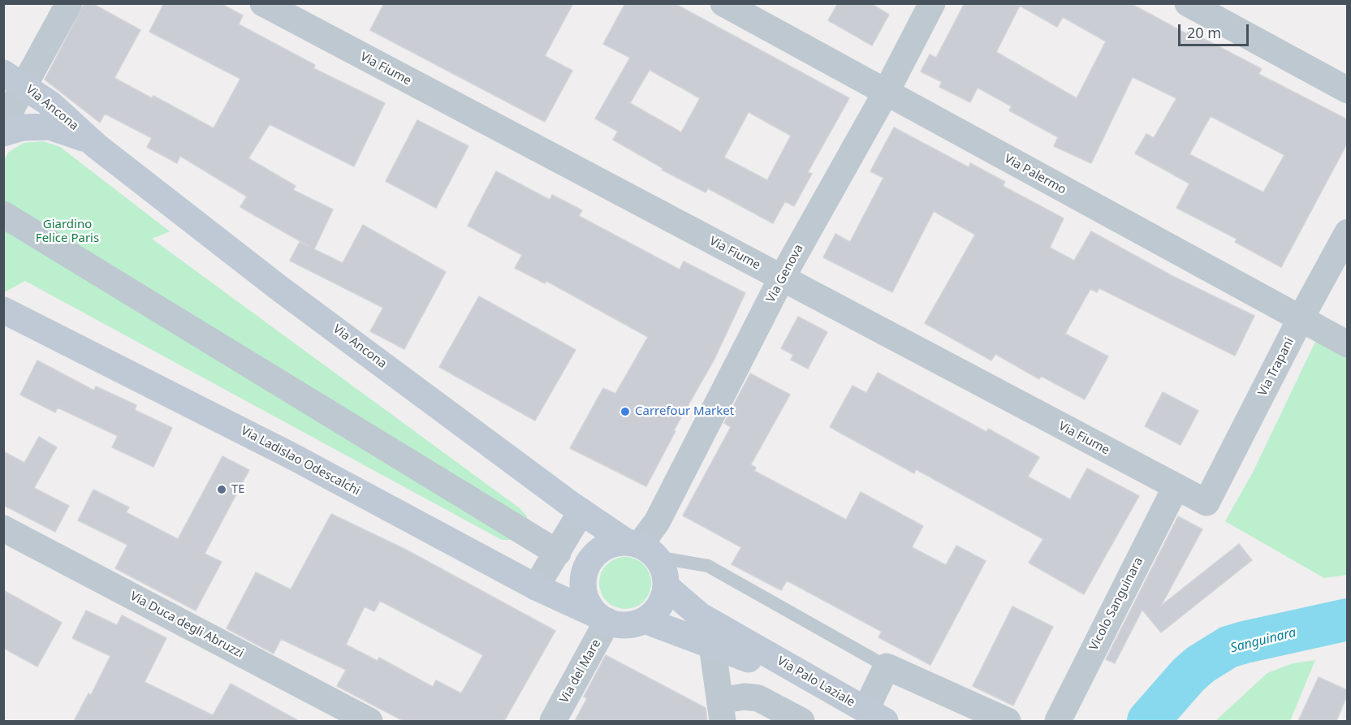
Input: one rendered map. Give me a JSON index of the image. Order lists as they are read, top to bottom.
{
  "streets": {
    "street": [
      "Via Fiume",
      "Via Ancona",
      "Via Palermo",
      "Via Genova",
      "Via Trapani",
      "Via Ladislao Odescalchi",
      "Vicolo Sanguinara",
      "Via Duca degli Abruzzi",
      "Via del Mare",
      "Via Palo Laziale"
    ]
  },
  "crossings": [
    ["Via Fiume", "Via Genova"],
    ["Via Fiume", "Via Trapani"],
    ["Via Fiume", "Vicolo Sanguinara"],
    ["Via Ancona", "Via Genova"],
    ["Via Ancona", "Via Ladislao Odescalchi"],
    ["Via Ancona", "Via del Mare"],
    ["Via Ancona", "Via Palo Laziale"],
    ["Via Palermo", "Via Genova"],
    ["Via Palermo", "Via Trapani"],
    ["Via Genova", "Via Ladislao Odescalchi"],
    ["Via Genova", "Via del Mare"],
    ["Via Genova", "Via Palo Laziale"],
    ["Via Ladislao Odescalchi", "Via del Mare"],
    ["Via Ladislao Odescalchi", "Via Palo Laziale"],
    ["Via del Mare", "Via Palo Laziale"]
  ],
  "water": ["Sanguinara"],
  "parks": ["Giardino Felice Paris"],
  "places": ["Carrefour Market", "TE"],
  "scale_bar": "20 m"
}
